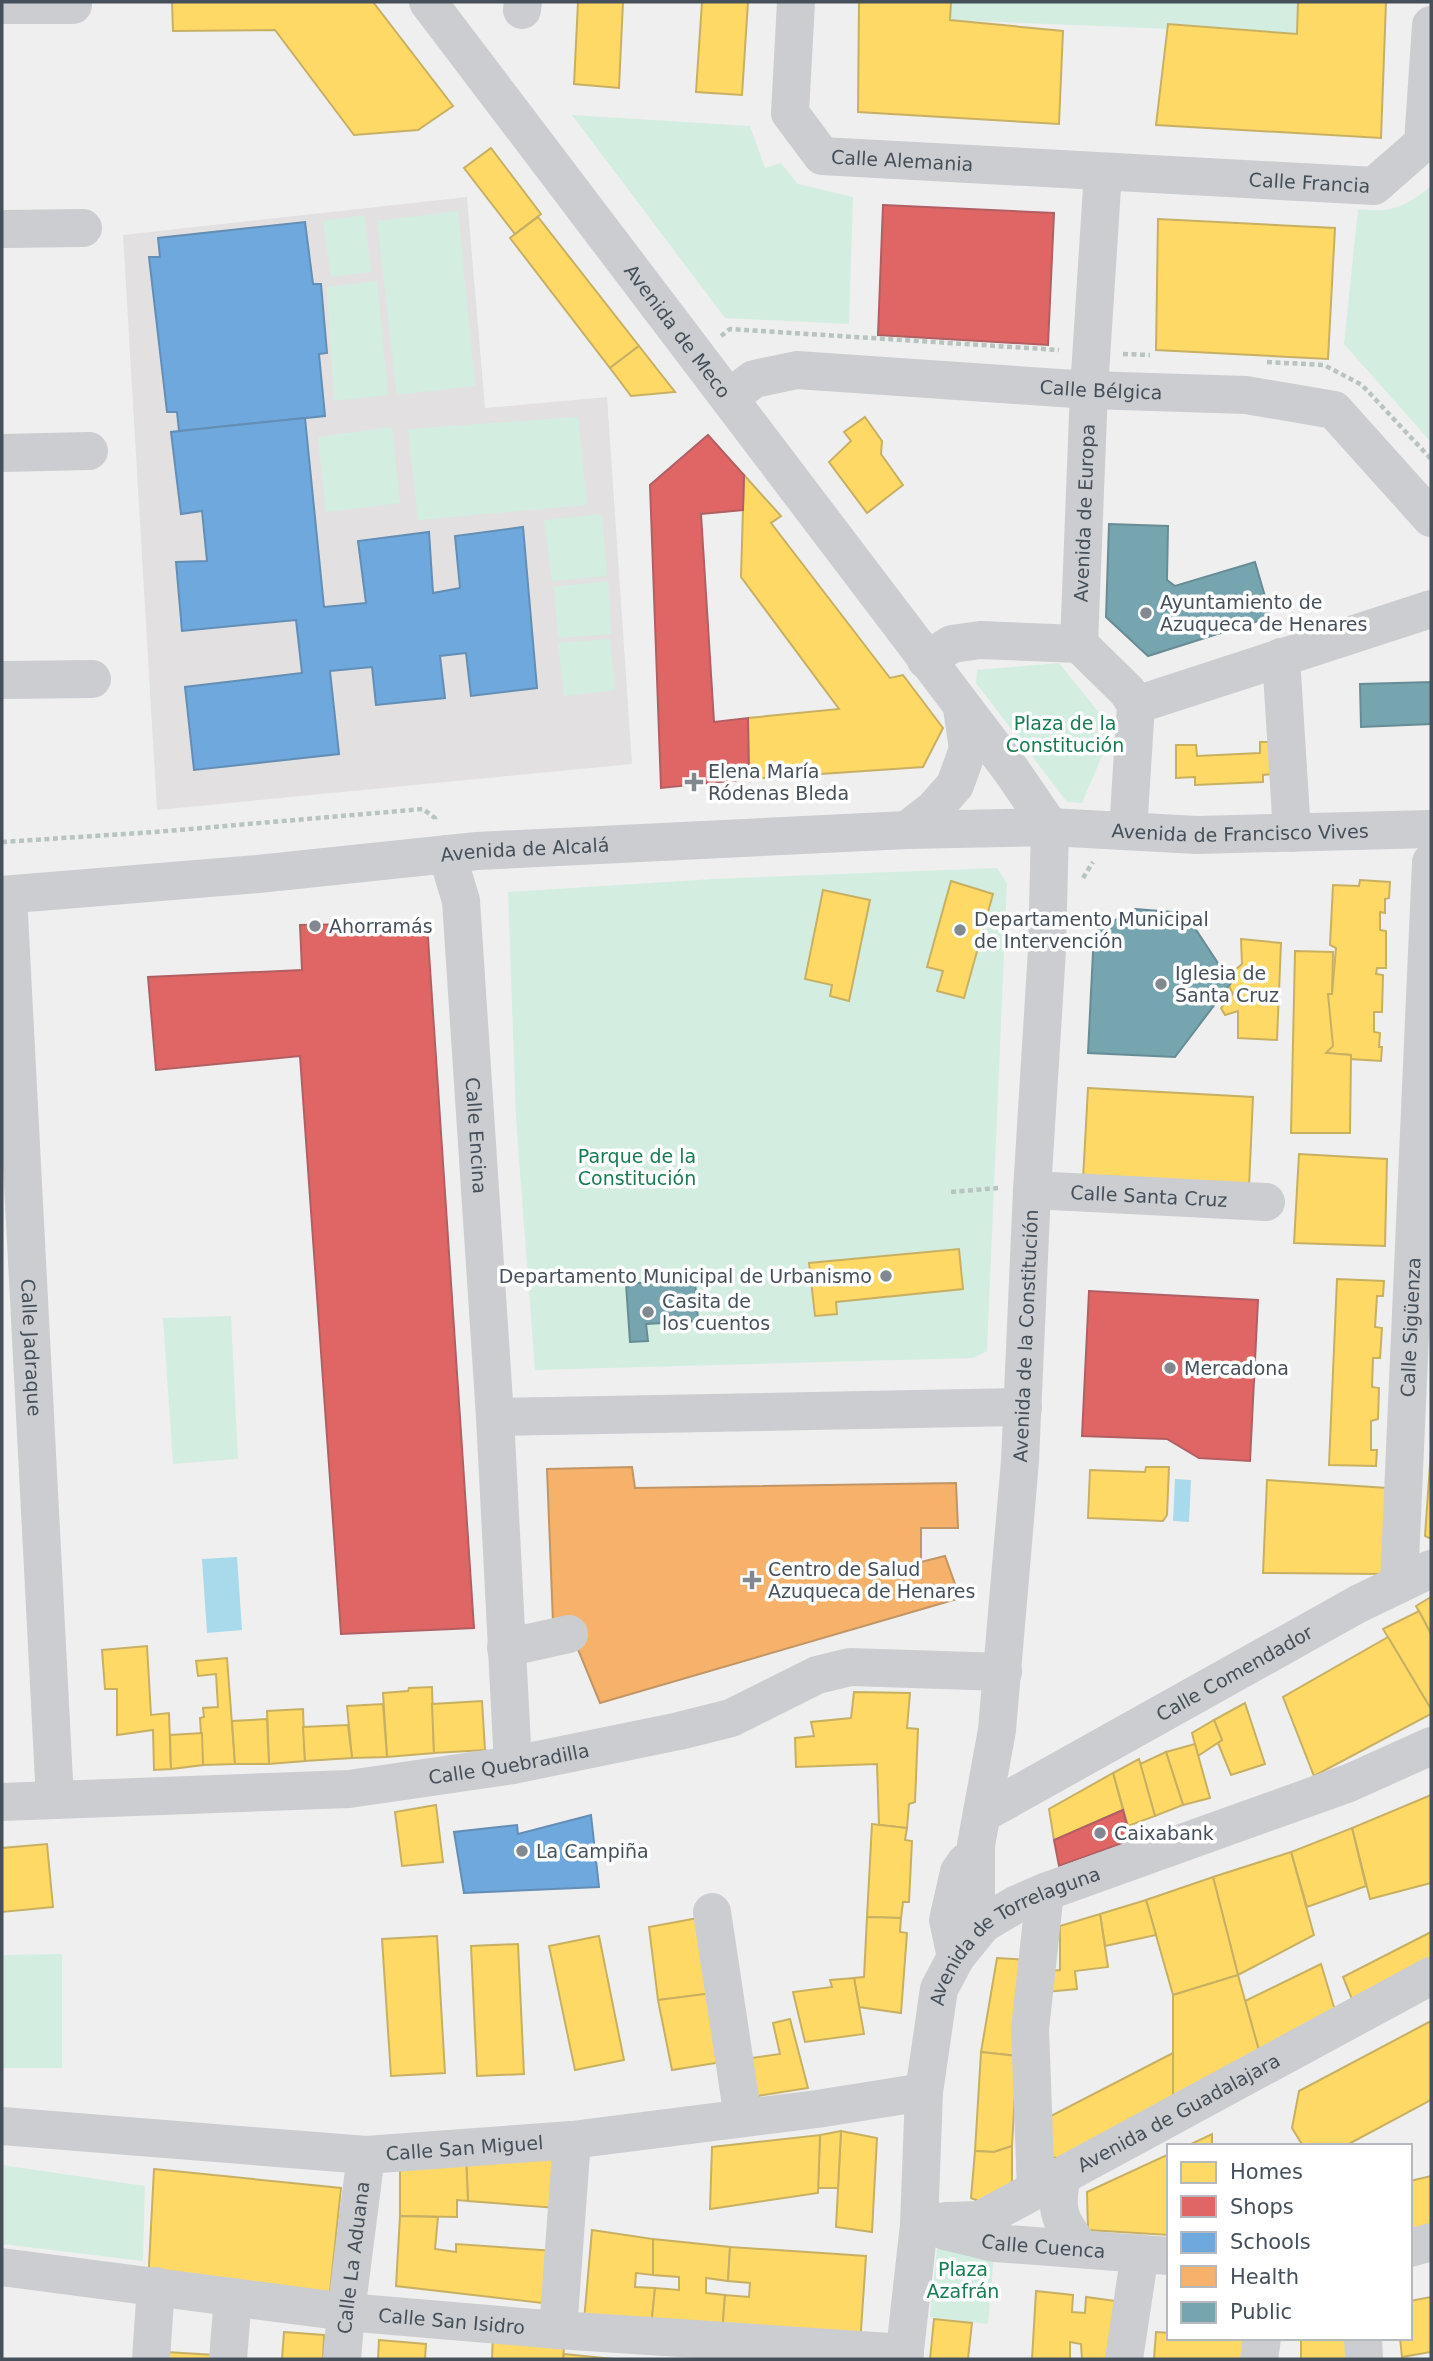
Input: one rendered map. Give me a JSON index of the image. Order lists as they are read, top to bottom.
{
  "streets": {
    "street": [
      "Calle Alemania",
      "Calle Francia",
      "Avenida de Meco",
      "Calle Bélgica",
      "Avenida de Europa",
      "Avenida de Francisco Vives",
      "Avenida de Alcalá",
      "Calle Encina",
      "Calle Santa Cruz",
      "Calle Sigüenza",
      "Avenida de la Constitución",
      "Calle Jadraque",
      "Calle Comendador",
      "Calle Quebradilla",
      "Avenida de Torrelaguna",
      "Avenida de Guadalajara",
      "Calle San Miguel",
      "Calle Cuenca",
      "Calle La Aduana",
      "Calle San Isidro"
    ]
  },
  "crossings": [
    ["Calle Alemania", "Calle Francia"],
    ["Calle Alemania", "Avenida de Europa"],
    ["Calle Francia", "Avenida de Europa"],
    ["Avenida de Meco", "Calle Bélgica"],
    ["Avenida de Meco", "Avenida de Francisco Vives"],
    ["Avenida de Meco", "Avenida de Alcalá"],
    ["Avenida de Meco", "Avenida de la Constitución"],
    ["Calle Bélgica", "Avenida de Europa"],
    ["Avenida de Francisco Vives", "Avenida de Alcalá"],
    ["Avenida de Francisco Vives", "Avenida de la Constitución"],
    ["Avenida de Alcalá", "Calle Encina"],
    ["Avenida de Alcalá", "Avenida de la Constitución"],
    ["Avenida de Alcalá", "Calle Jadraque"],
    ["Calle Encina", "Calle Quebradilla"],
    ["Calle Santa Cruz", "Avenida de la Constitución"],
    ["Calle Sigüenza", "Calle Comendador"],
    ["Avenida de la Constitución", "Calle Comendador"],
    ["Avenida de la Constitución", "Calle Quebradilla"],
    ["Avenida de la Constitución", "Avenida de Torrelaguna"],
    ["Calle Jadraque", "Calle Quebradilla"],
    ["Avenida de Torrelaguna", "Avenida de Guadalajara"],
    ["Avenida de Torrelaguna", "Calle San Miguel"],
    ["Avenida de Torrelaguna", "Calle Cuenca"],
    ["Avenida de Torrelaguna", "Calle San Isidro"],
    ["Avenida de Guadalajara", "Calle Cuenca"],
    ["Calle San Miguel", "Calle La Aduana"],
    ["Calle La Aduana", "Calle San Isidro"]
  ],
  "parks": ["Plaza de la Constitución", "Parque de la Constitución", "Plaza Azafrán"],
  "places": {
    "other": [
      "Ayuntamiento de Azuqueca de Henares",
      "Ahorramás",
      "Departamento Municipal de Intervención",
      "Iglesia de Santa Cruz",
      "Departamento Municipal de Urbanismo",
      "Casita de los cuentos",
      "Mercadona",
      "Caixabank",
      "La Campiña"
    ],
    "health": ["Elena María Ródenas Bleda", "Centro de Salud Azuqueca de Henares"]
  },
  "legend": [
    "Homes",
    "Shops",
    "Schools",
    "Health",
    "Public"
  ]
}
